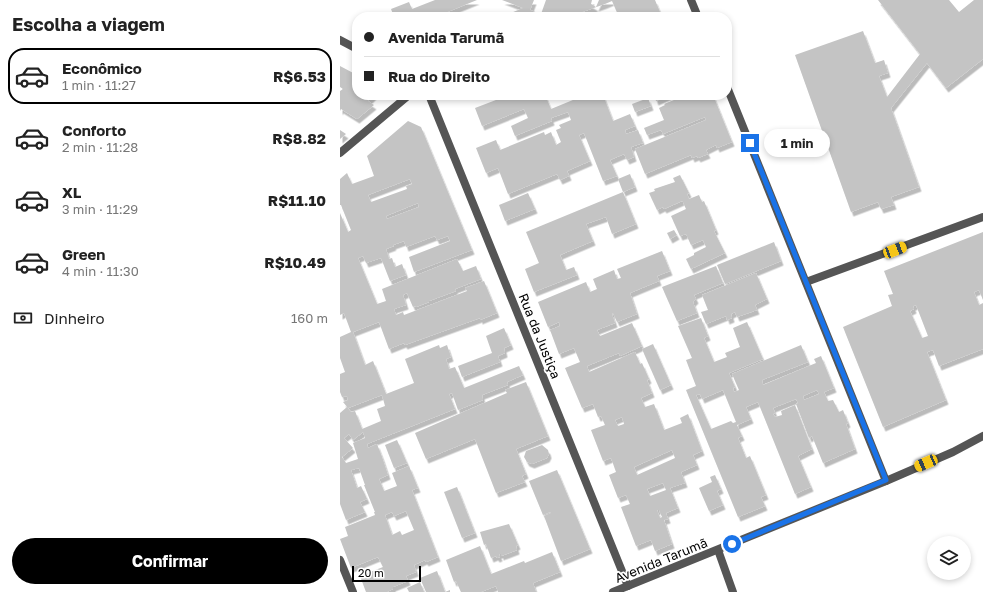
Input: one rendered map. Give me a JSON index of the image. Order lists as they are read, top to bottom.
{
  "streets": {
    "street": ["Rua da Justiça", "Avenida Tarumã"]
  },
  "crossings": [
    ["Rua da Justiça", "Avenida Tarumã"]
  ],
  "scale_bar": "20 m",
  "page": {
    "heading": "Escolha a viagem",
    "banner": ["Avenida Tarumã", "Rua do Direito"],
    "list": [
      {
        "name": "Econômico",
        "note": "1 min · 11:27",
        "value": "R$6.53"
      },
      {
        "name": "Conforto",
        "note": "2 min · 11:28",
        "value": "R$8.82"
      },
      {
        "name": "XL",
        "note": "3 min · 11:29",
        "value": "R$11.10"
      },
      {
        "name": "Green",
        "note": "4 min · 11:30",
        "value": "R$10.49"
      }
    ],
    "bubble": "1 min",
    "pay": ["Dinheiro", "160 m"],
    "buttons": "Confirmar",
    "scale": "20 m"
  }
}
